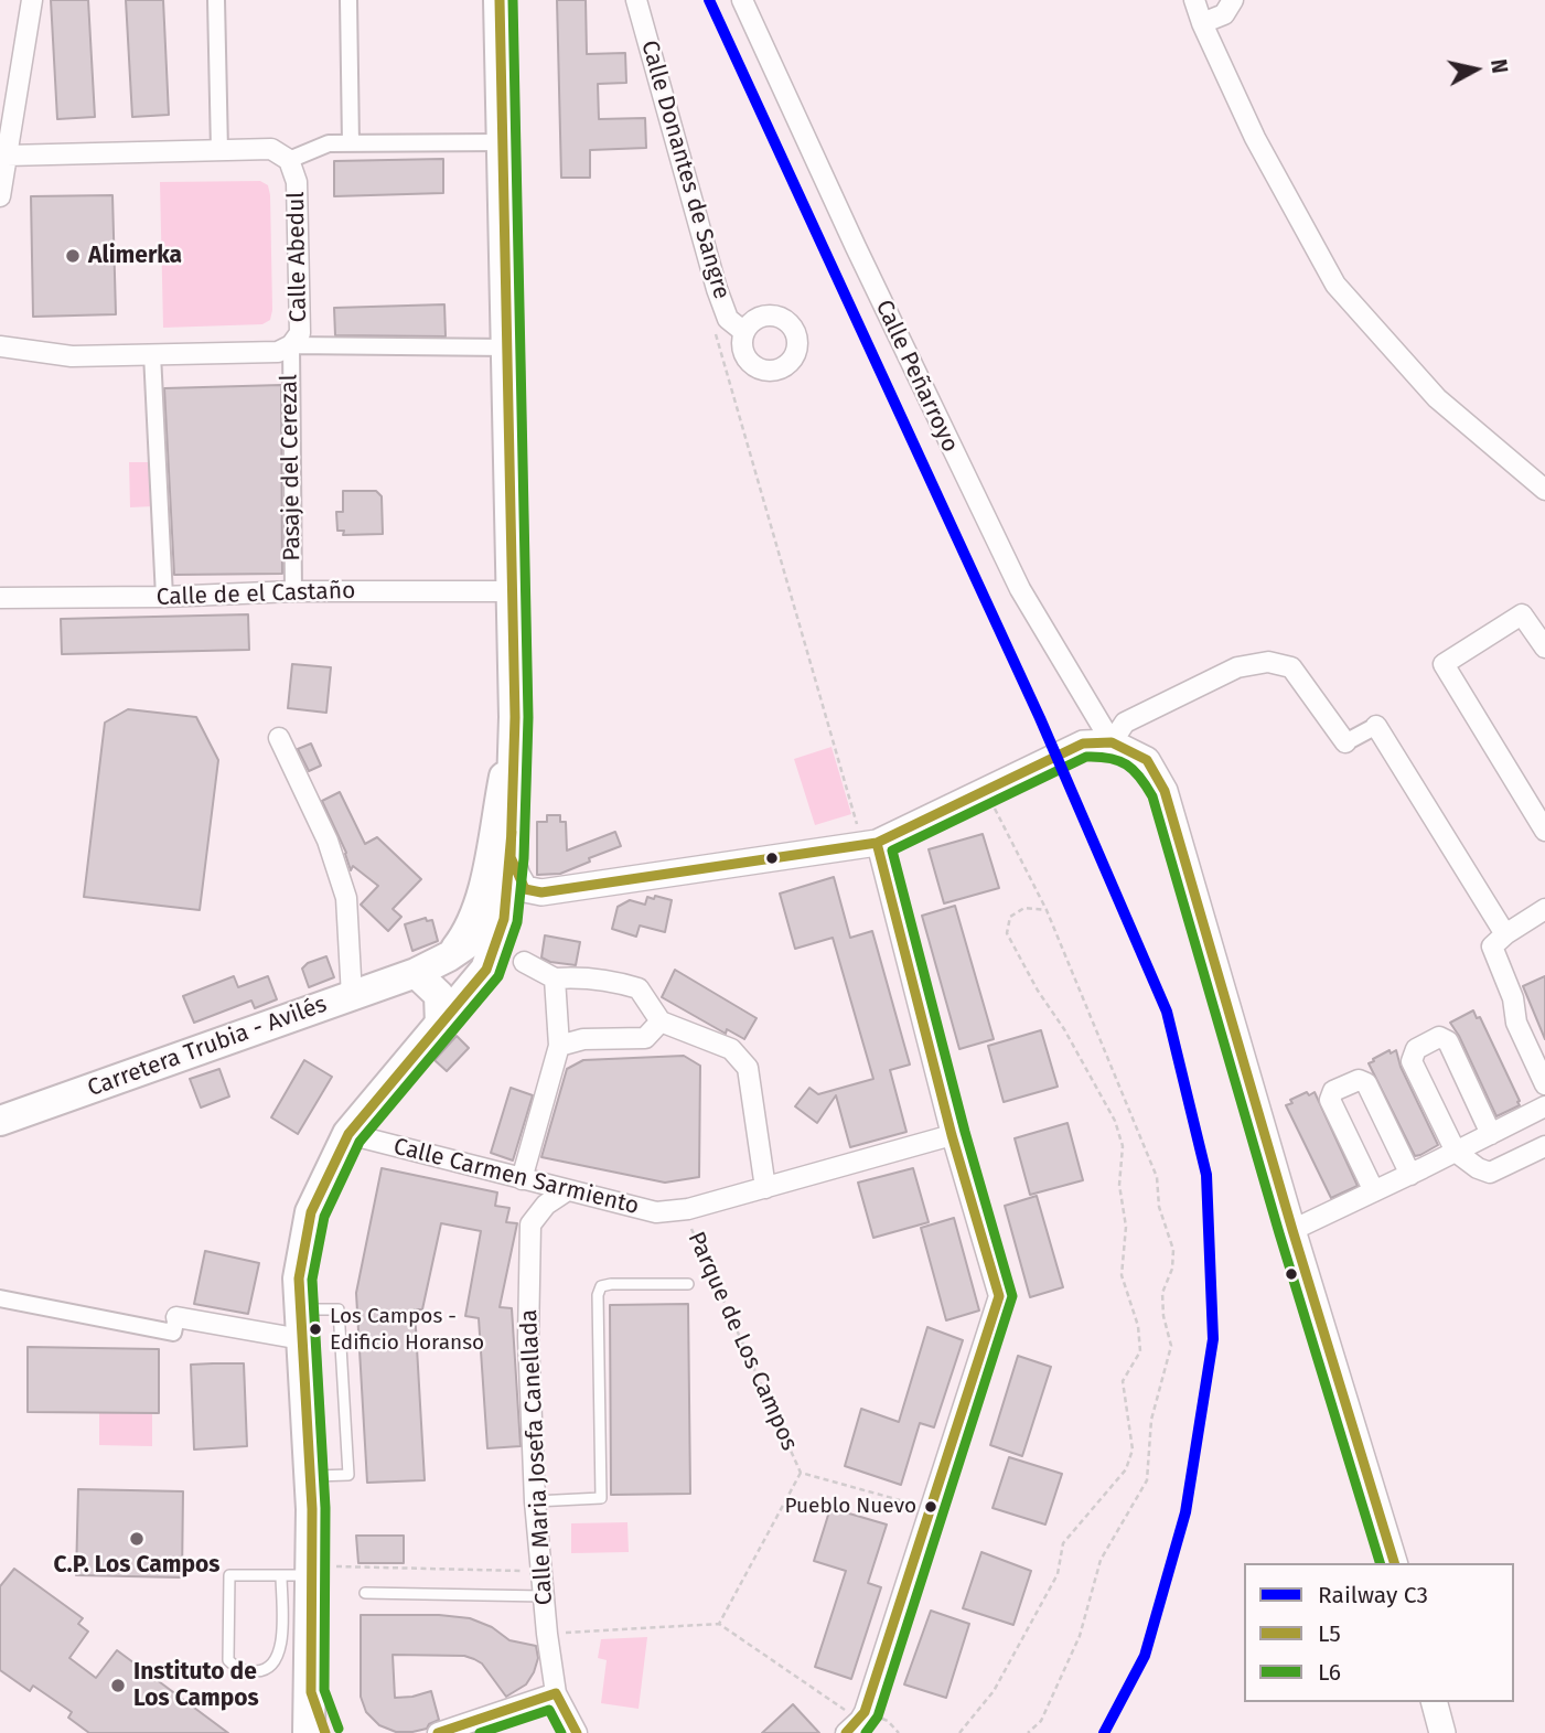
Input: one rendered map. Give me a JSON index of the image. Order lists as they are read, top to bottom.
{
  "streets": {
    "main road": ["Carretera Trubia - Avilés"],
    "street": [
      "Calle Donantes de Sangre",
      "Calle Abedul",
      "Calle Peñarroyo",
      "Pasaje del Cerezal",
      "Calle de el Castaño",
      "Calle Carmen Sarmiento",
      "Calle Maria Josefa Canellada"
    ],
    "path": ["Parque de Los Campos"]
  },
  "crossings": [
    ["Calle Abedul", "Pasaje del Cerezal"],
    ["Pasaje del Cerezal", "Calle de el Castaño"],
    ["Calle Carmen Sarmiento", "Parque de Los Campos"],
    ["Calle Carmen Sarmiento", "Calle Maria Josefa Canellada"]
  ],
  "places": [
    "Alimerka",
    "Los Campos - Edificio Horanso",
    "Pueblo Nuevo",
    "C.P. Los Campos",
    "Instituto de Los Campos"
  ],
  "lines": ["rail line C3", "transit line L5", "transit line L6"],
  "legend": ["Railway C3", "L5", "L6"],
  "north": "right"
}
